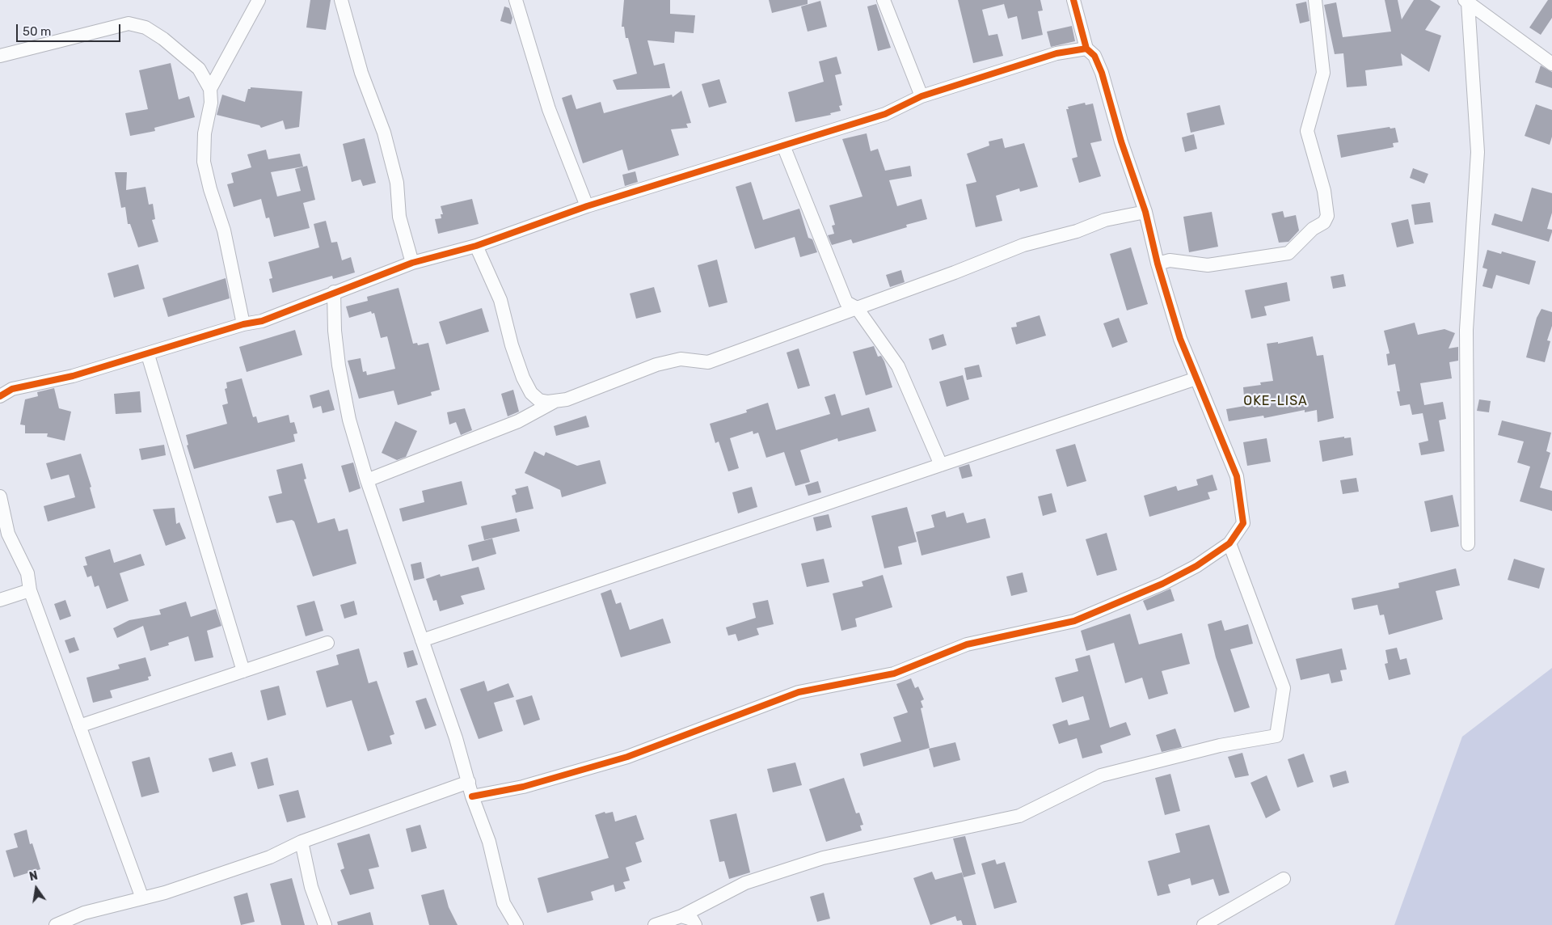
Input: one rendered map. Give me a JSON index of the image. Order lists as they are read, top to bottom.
{
  "districts": ["OKE-LISA"],
  "scale_bar": "50 m",
  "north": "top"
}
